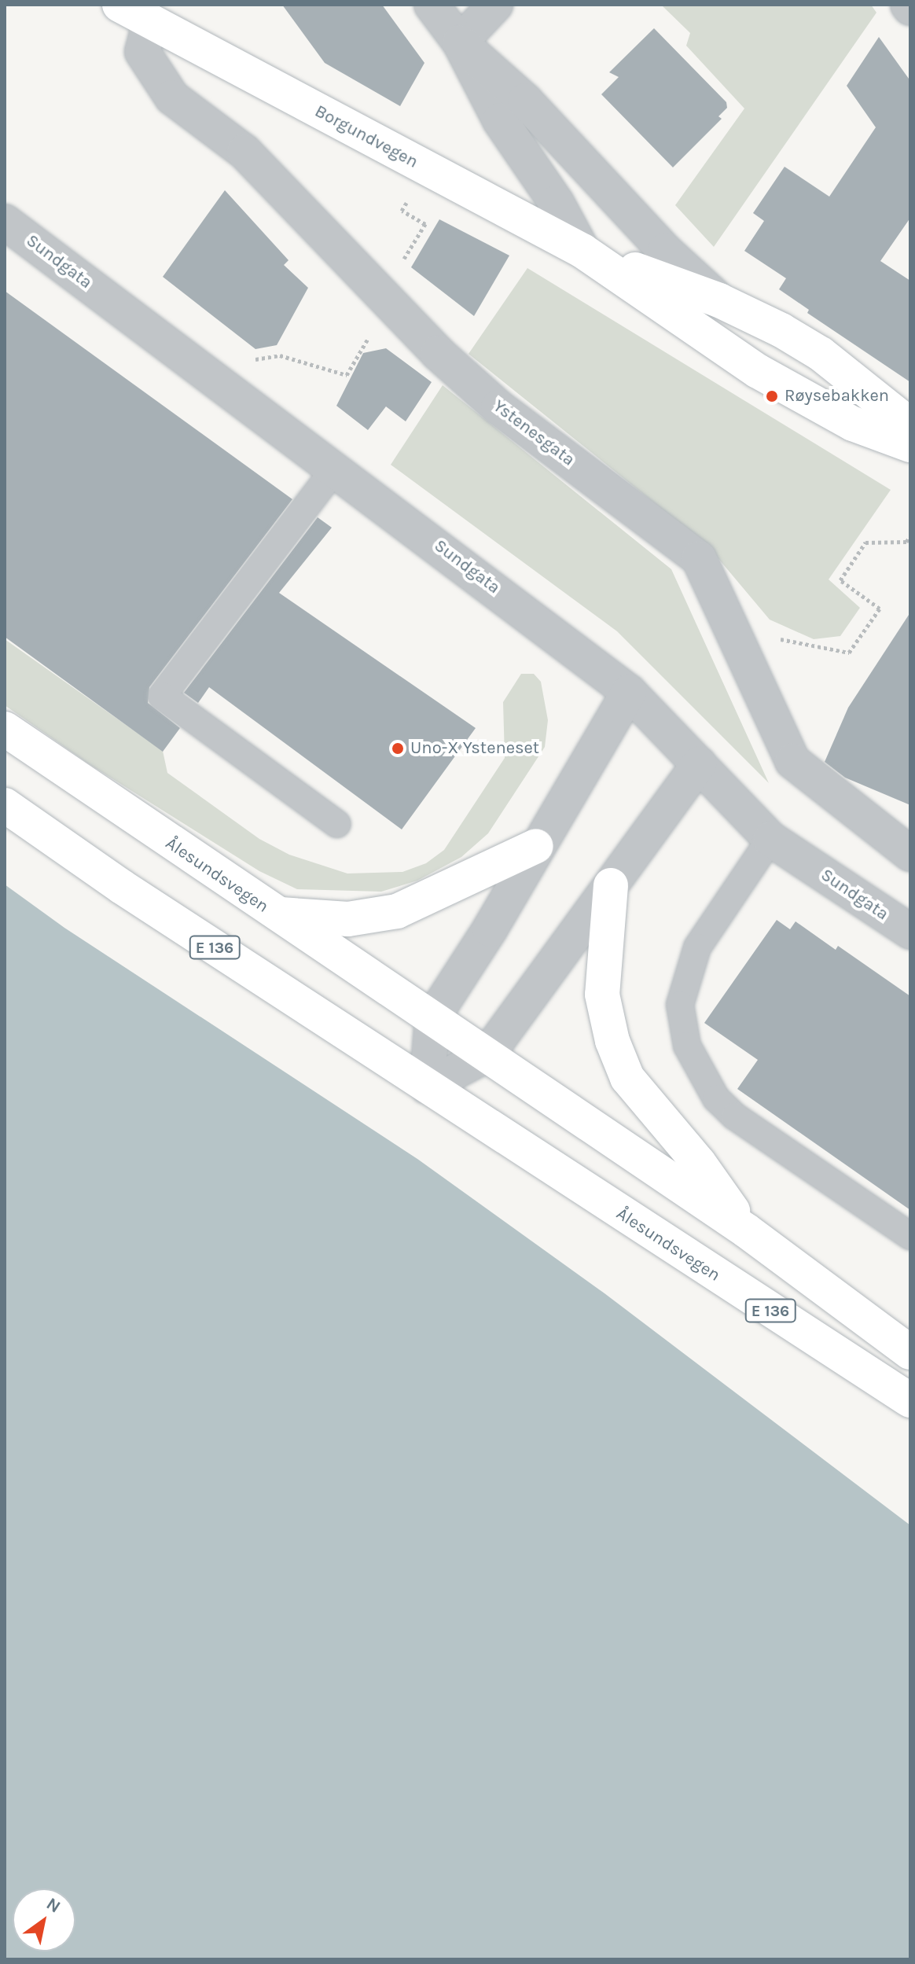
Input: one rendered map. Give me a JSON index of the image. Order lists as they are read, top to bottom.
{
  "streets": {
    "main road": ["Borgundvegen", "Ålesundsvegen", "E 136"],
    "street": ["Sundgata", "Ystenesgata"]
  },
  "crossings": [
    ["Borgundvegen", "Ystenesgata"],
    ["Ålesundsvegen", "E 136"]
  ],
  "places": ["Røysebakken", "Uno-X Ysteneset"],
  "north": "top right"
}
